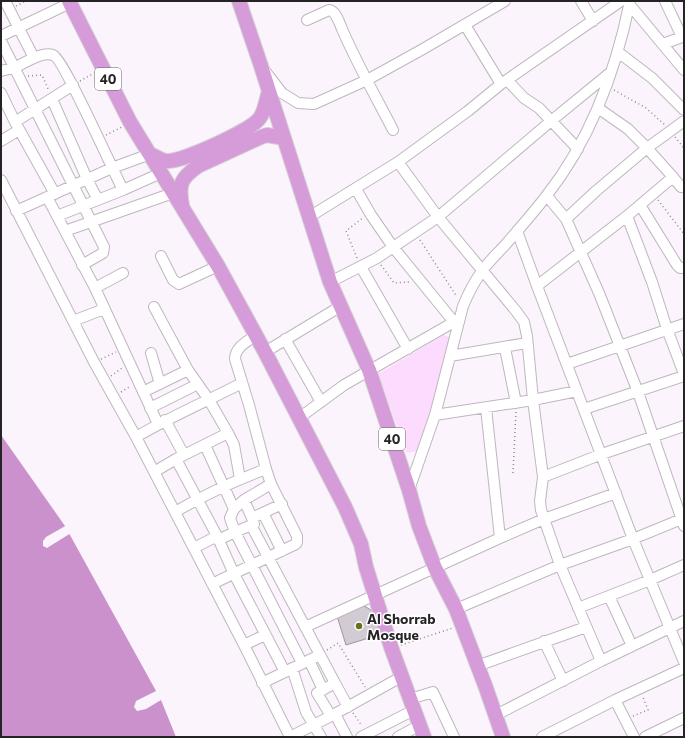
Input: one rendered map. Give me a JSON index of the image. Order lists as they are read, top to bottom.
{
  "streets": {
    "highway": ["40"]
  },
  "places": ["Al Shorrab Mosque"]
}
